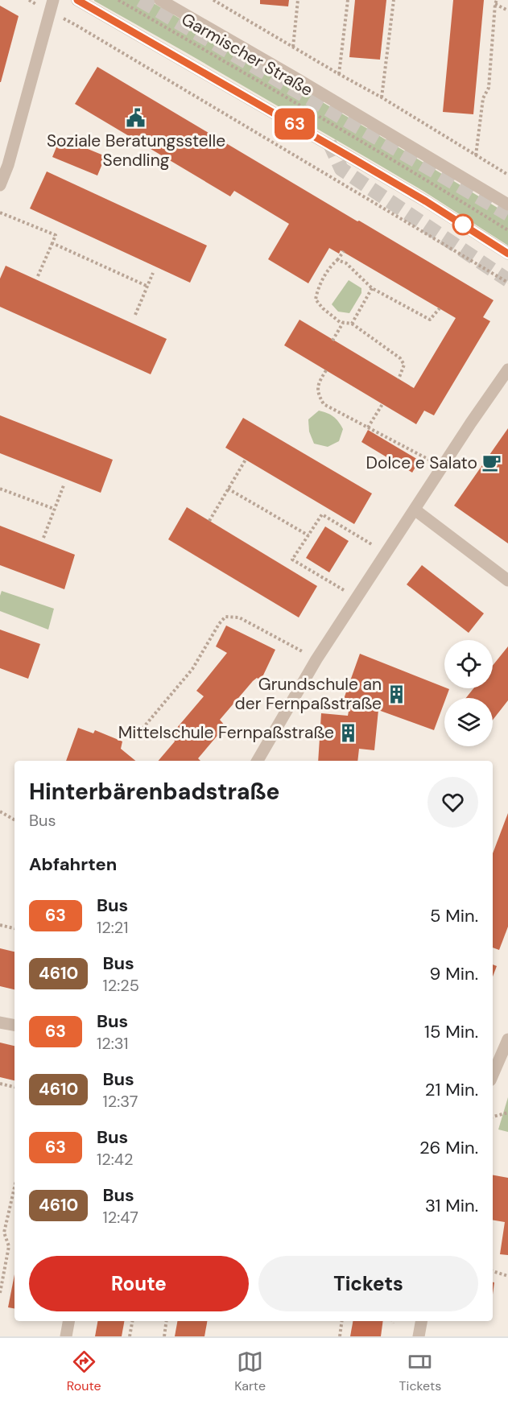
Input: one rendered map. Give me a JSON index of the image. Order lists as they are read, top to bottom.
{
  "streets": {
    "street": ["Garmischer Straße"]
  },
  "places": {
    "public building": ["Soziale Beratungsstelle Sendling"],
    "cafe": ["Dolce e Salato"],
    "building": ["Grundschule an der Fernpaßstraße", "Mittelschule Fernpaßstraße"]
  },
  "lines": ["bus line 63"],
  "page": {
    "on_map": "63",
    "heading": [
      ["Hinterbärenbadstraße", "Bus"],
      "Abfahrten"
    ],
    "list": [
      {
        "mark": "63",
        "name": "Bus",
        "note": "12:21",
        "value": "5 Min."
      },
      {
        "mark": "4610",
        "name": "Bus",
        "note": "12:25",
        "value": "9 Min."
      },
      {
        "mark": "63",
        "name": "Bus",
        "note": "12:31",
        "value": "15 Min."
      },
      {
        "mark": "4610",
        "name": "Bus",
        "note": "12:37",
        "value": "21 Min."
      },
      {
        "mark": "63",
        "name": "Bus",
        "note": "12:42",
        "value": "26 Min."
      },
      {
        "mark": "4610",
        "name": "Bus",
        "note": "12:47",
        "value": "31 Min."
      }
    ],
    "buttons": ["Route", "Tickets"],
    "tabs": ["Route", "Karte", "Tickets"]
  }
}
